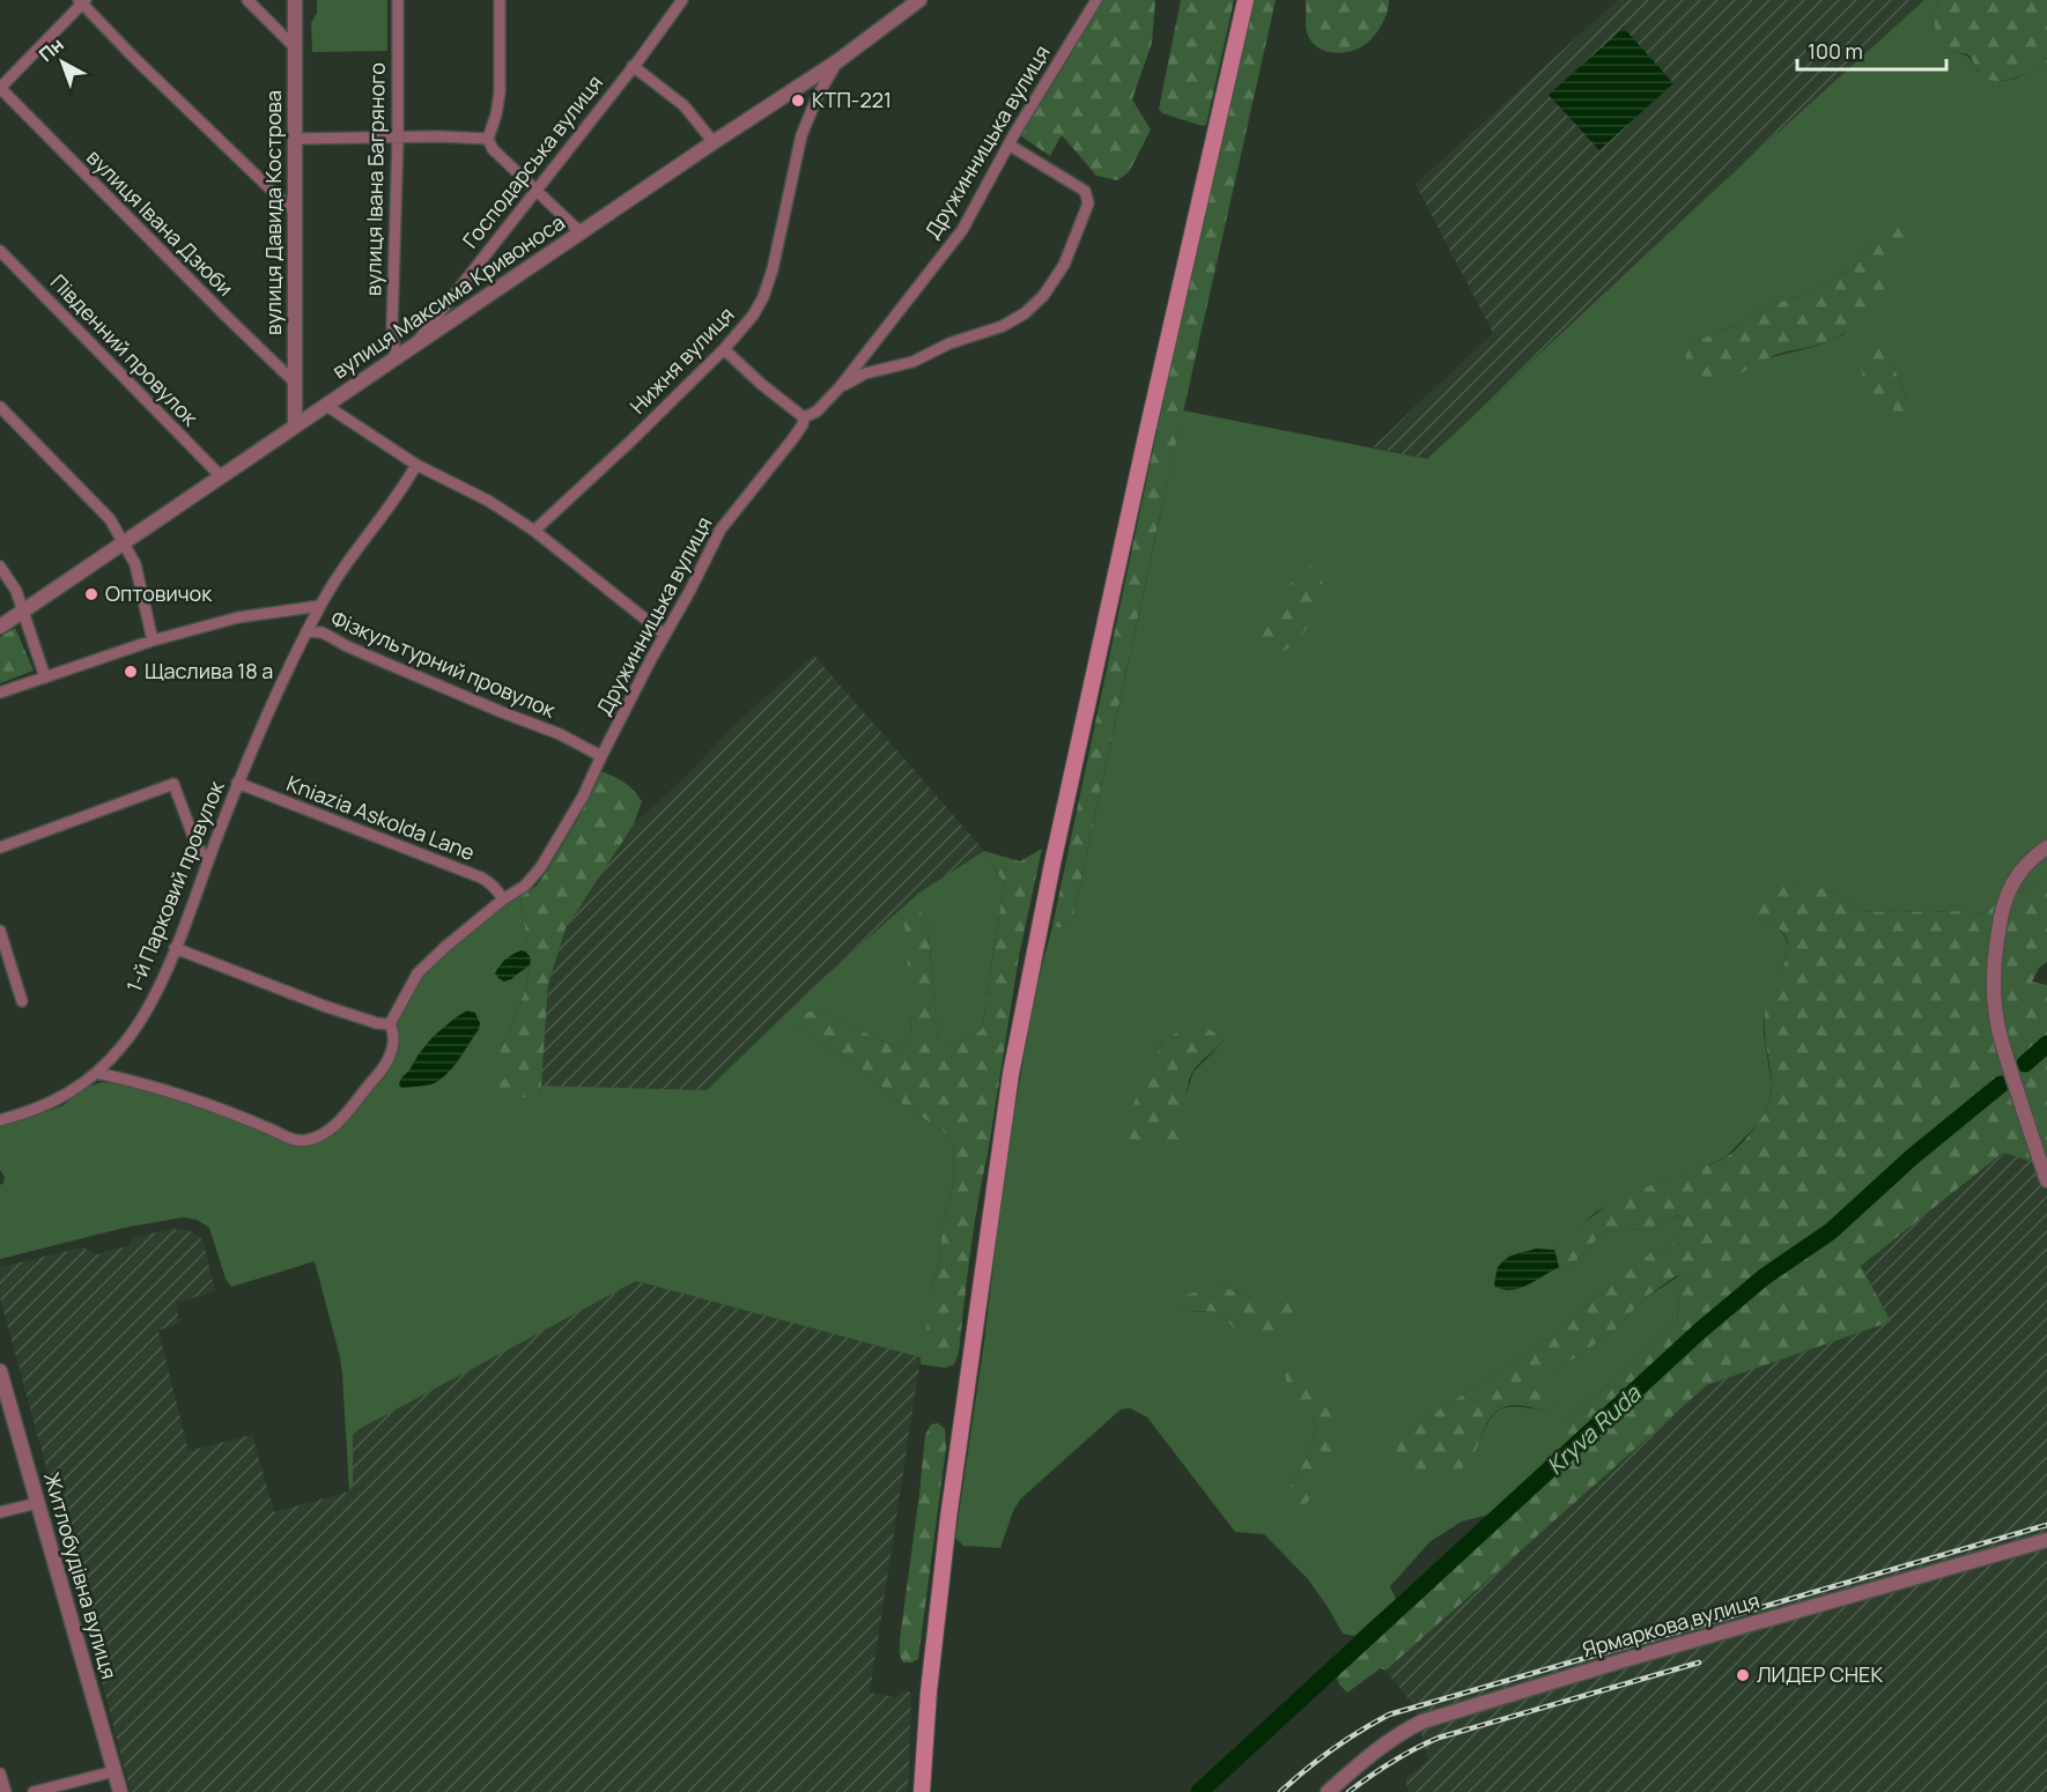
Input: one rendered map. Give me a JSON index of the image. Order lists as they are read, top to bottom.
{
  "streets": {
    "street": [
      "Дружинницька вулиця",
      "Господарська вулиця",
      "вулиця Івана Багряного",
      "вулиця Давида Кострова",
      "вулиця Івана Дзюби",
      "вулиця Максима Кривоноса",
      "Південний провулок",
      "Нижня вулиця",
      "Фізкультурний провулок",
      "Kniazia Askolda Lane",
      "1-й Парковий провулок",
      "Житлобудівна вулиця",
      "Ярмаркова вулиця"
    ]
  },
  "crossings": [
    ["Дружинницька вулиця", "Фізкультурний провулок"],
    ["Дружинницька вулиця", "Kniazia Askolda Lane"],
    ["Дружинницька вулиця", "1-й Парковий провулок"],
    ["Господарська вулиця", "вулиця Максима Кривоноса"],
    ["вулиця Івана Багряного", "вулиця Максима Кривоноса"],
    ["вулиця Давида Кострова", "вулиця Івана Дзюби"],
    ["вулиця Давида Кострова", "вулиця Максима Кривоноса"],
    ["вулиця Максима Кривоноса", "Південний провулок"],
    ["вулиця Максима Кривоноса", "Нижня вулиця"],
    ["Фізкультурний провулок", "1-й Парковий провулок"],
    ["Kniazia Askolda Lane", "1-й Парковий провулок"]
  ],
  "water": ["Kryva Ruda"],
  "places": [
    "КТП-221",
    "Оптовичок",
    "Щаслива 18 а",
    "ЛИДЕР СНЕК"
  ],
  "scale_bar": "100 m",
  "north": "top left"
}
